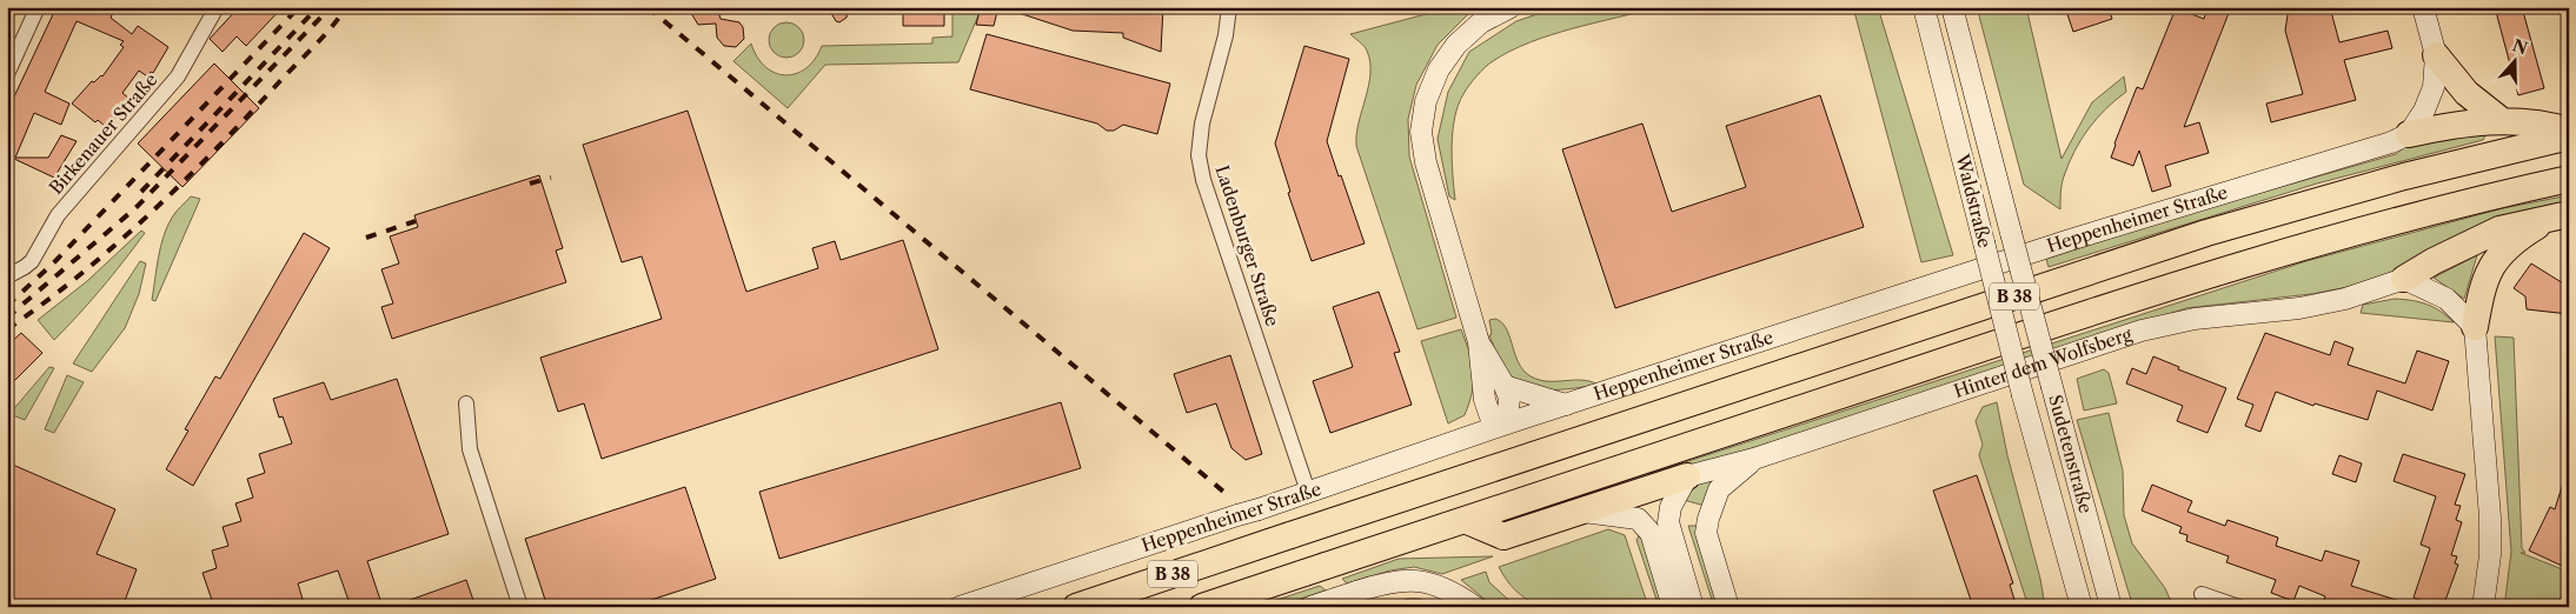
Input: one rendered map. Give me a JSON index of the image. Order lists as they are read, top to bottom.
{
  "streets": {
    "highway": ["B 38"],
    "main road": [
      "Waldstraße",
      "Heppenheimer Straße",
      "Hinter dem Wolfsberg",
      "Sudetenstraße"
    ],
    "street": ["Birkenauer Straße", "Ladenburger Straße"]
  },
  "crossings": [
    ["Waldstraße", "Sudetenstraße"],
    ["Heppenheimer Straße", "Ladenburger Straße"]
  ],
  "north": "top"
}
